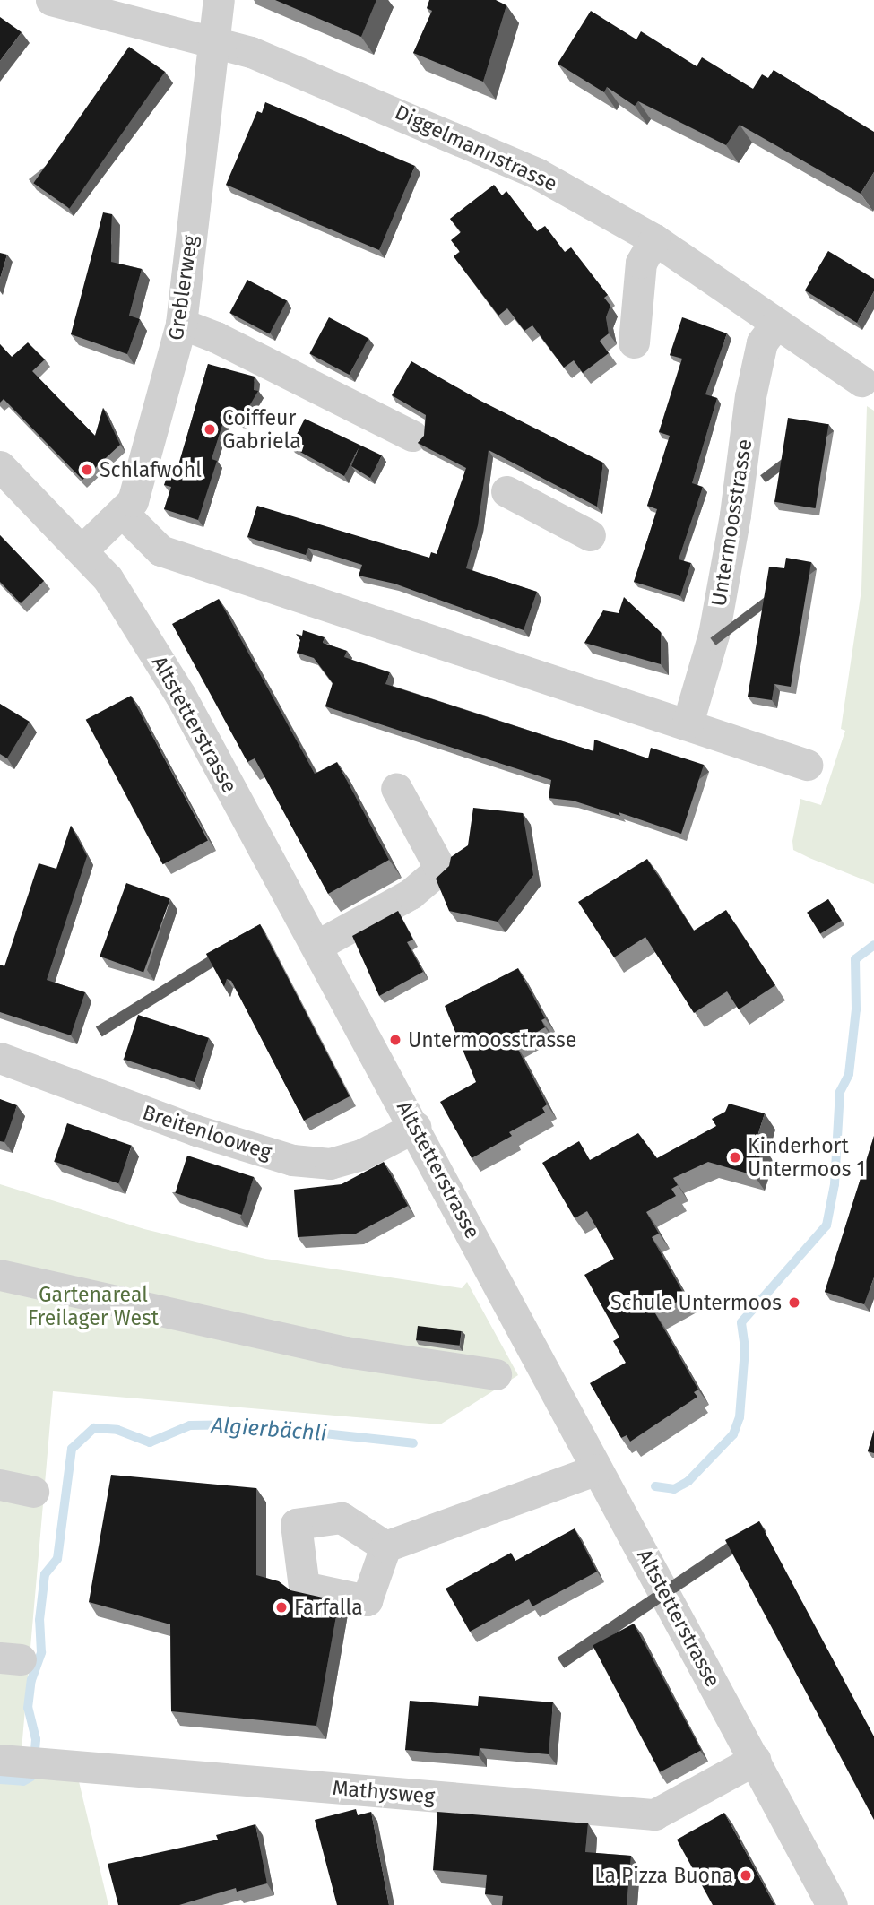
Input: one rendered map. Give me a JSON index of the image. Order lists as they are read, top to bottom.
{
  "streets": {
    "street": [
      "Diggelmannstrasse",
      "Greblerweg",
      "Untermoosstrasse",
      "Altstetterstrasse",
      "Breitenlooweg",
      "Mathysweg"
    ]
  },
  "crossings": [
    ["Diggelmannstrasse", "Greblerweg"],
    ["Diggelmannstrasse", "Untermoosstrasse"],
    ["Greblerweg", "Altstetterstrasse"],
    ["Altstetterstrasse", "Breitenlooweg"],
    ["Altstetterstrasse", "Mathysweg"]
  ],
  "water": ["Algierbächli"],
  "parks": ["Gartenareal Freilager West"],
  "places": [
    "Coiffeur Gabriela",
    "Schlafwohl",
    "Untermoosstrasse",
    "Kinderhort Untermoos 1",
    "Schule Untermoos",
    "Farfalla",
    "La Pizza Buona"
  ]
}
